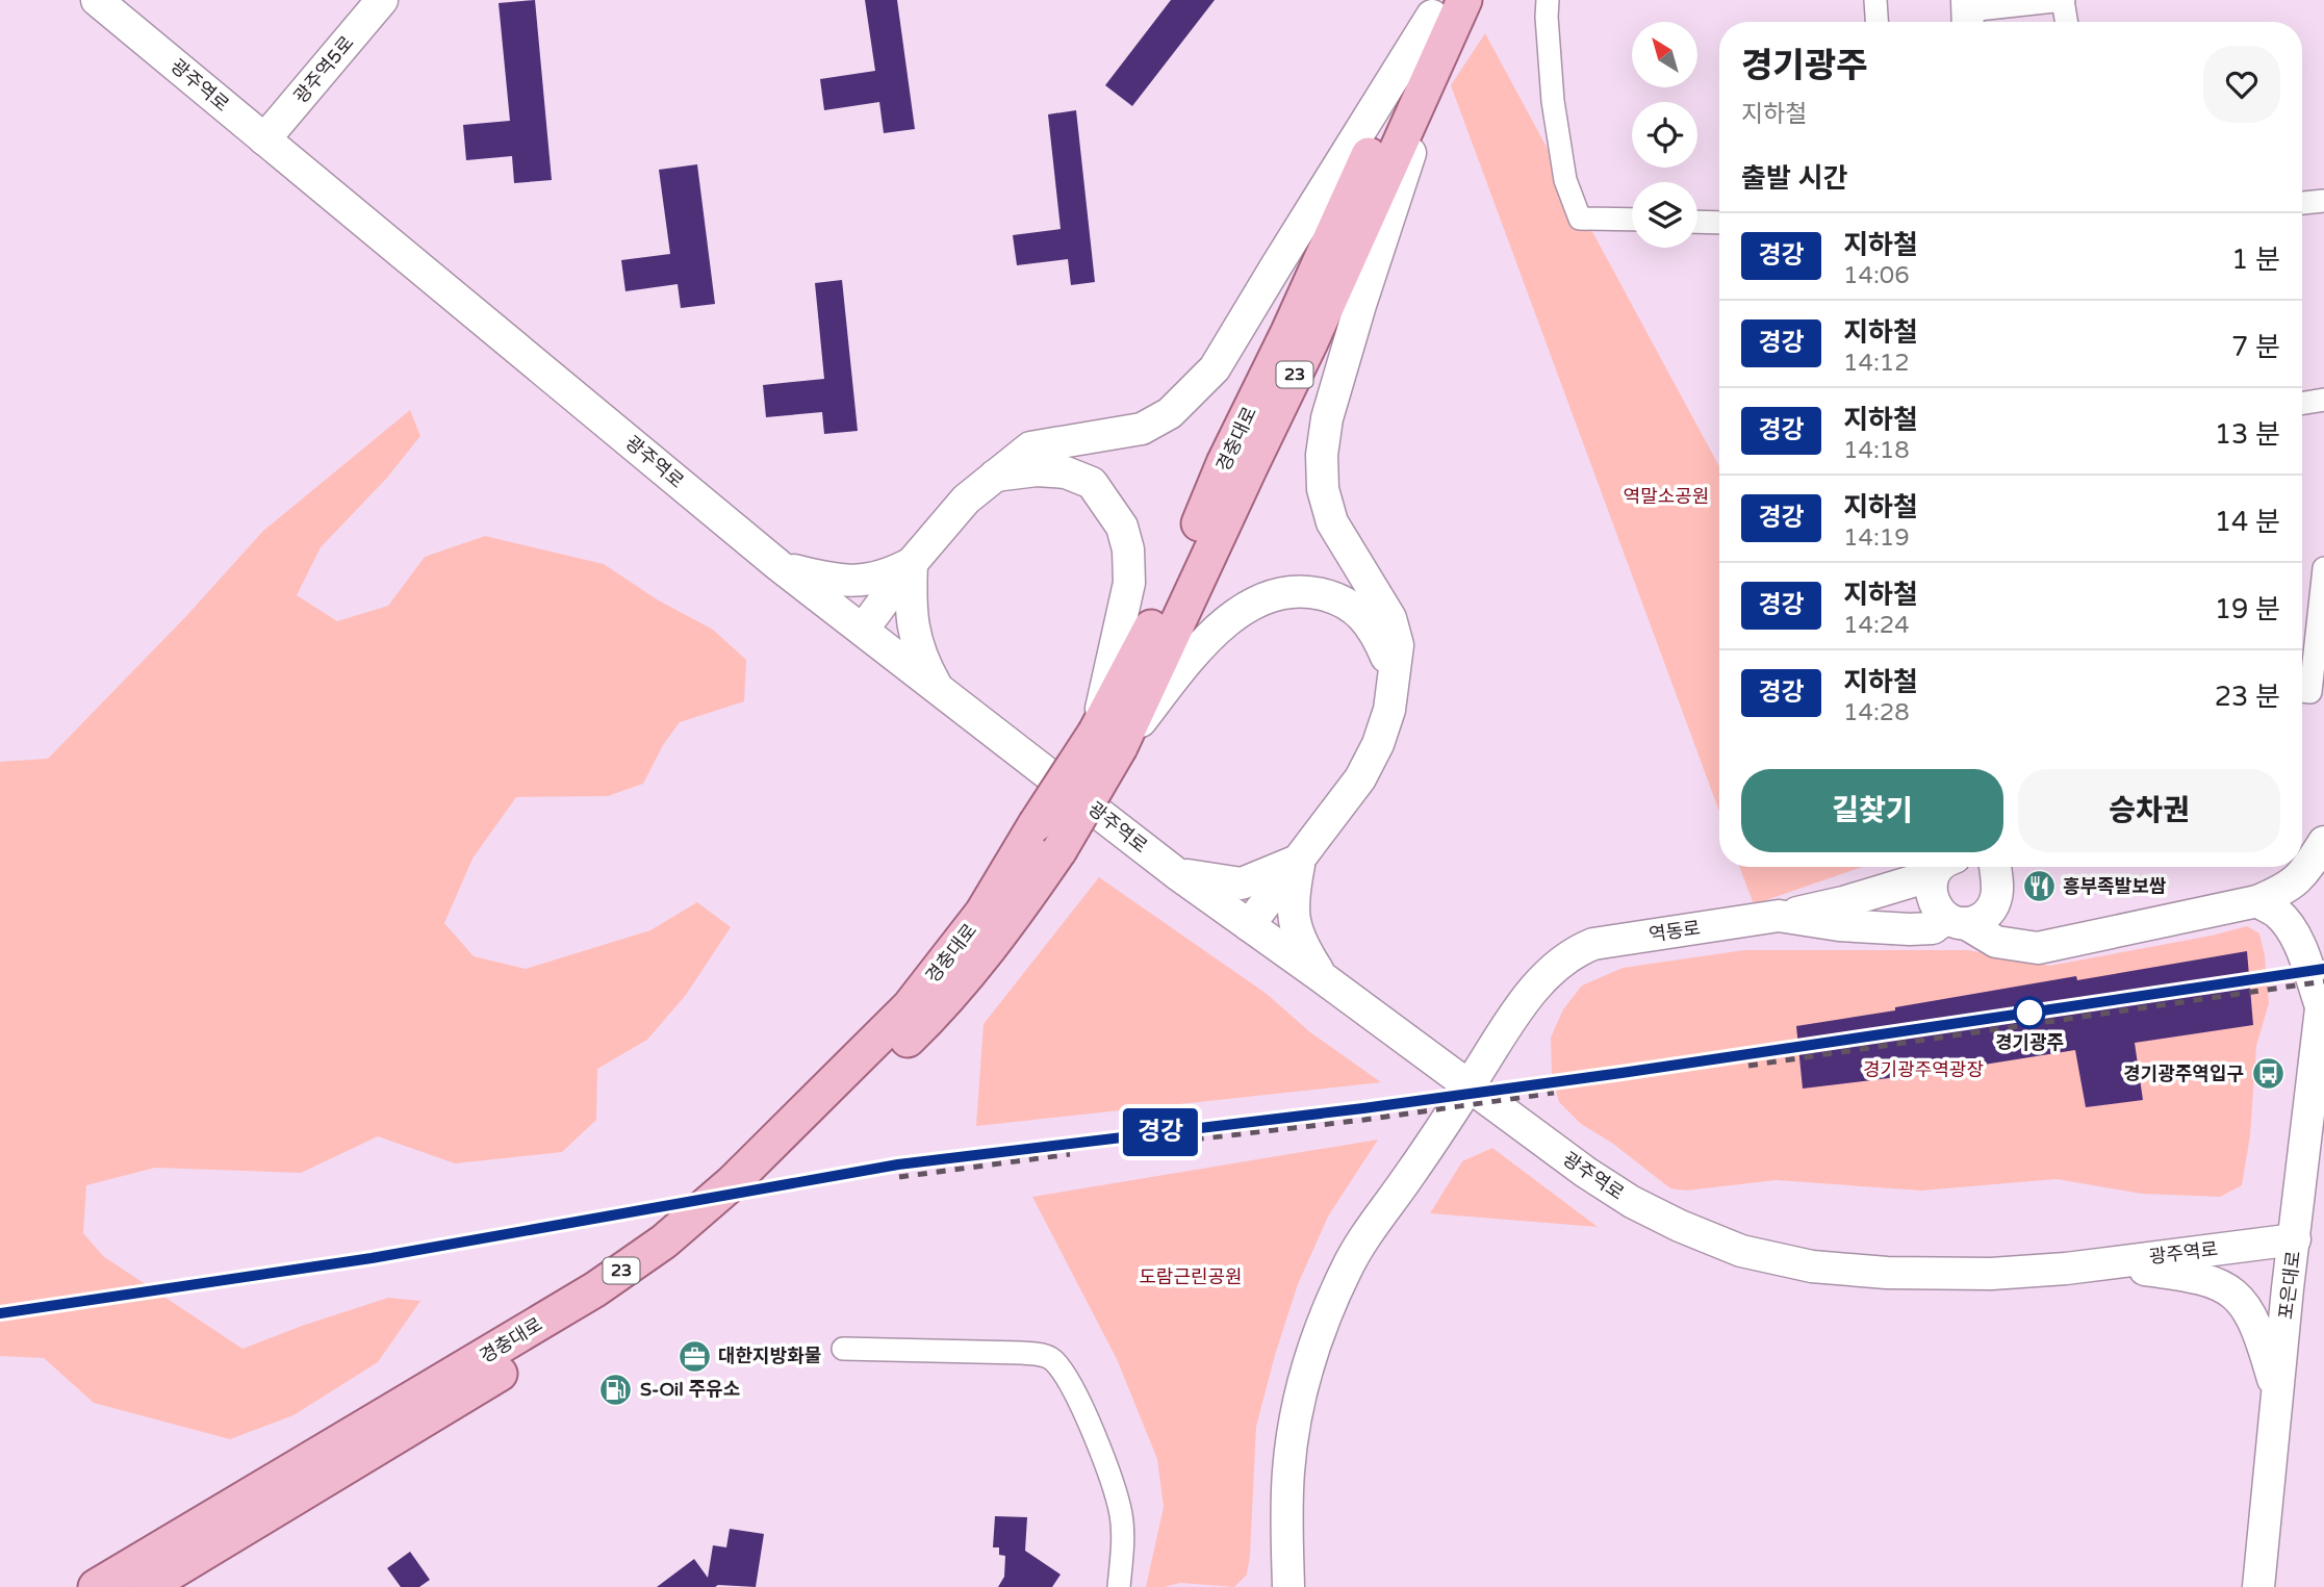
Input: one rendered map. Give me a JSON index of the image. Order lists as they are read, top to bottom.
{
  "streets": {
    "main road": ["23", "경충대로"],
    "street": [
      "광주역5로",
      "광주역로",
      "역동로",
      "포은대로"
    ]
  },
  "crossings": [
    ["광주역5로", "광주역로"],
    ["광주역로", "역동로"],
    ["광주역로", "포은대로"]
  ],
  "parks": ["역말소공원", "경기광주역광장", "도람근린공원"],
  "places": {
    "restaurant": ["흥부족발보쌈"],
    "other": ["경기광주"],
    "bus stop": ["경기광주역입구"],
    "office": ["대한지방화물"],
    "fuel station": ["S-Oil 주유소"]
  },
  "lines": ["metro line 경강"],
  "north": "top left",
  "page": {
    "on_map": "경강",
    "heading": [
      ["경기광주", "지하철"],
      "출발 시간"
    ],
    "list": [
      {
        "mark": "경강",
        "name": "지하철",
        "note": "14:06",
        "value": "1 분"
      },
      {
        "mark": "경강",
        "name": "지하철",
        "note": "14:12",
        "value": "7 분"
      },
      {
        "mark": "경강",
        "name": "지하철",
        "note": "14:18",
        "value": "13 분"
      },
      {
        "mark": "경강",
        "name": "지하철",
        "note": "14:19",
        "value": "14 분"
      },
      {
        "mark": "경강",
        "name": "지하철",
        "note": "14:24",
        "value": "19 분"
      },
      {
        "mark": "경강",
        "name": "지하철",
        "note": "14:28",
        "value": "23 분"
      }
    ],
    "buttons": ["길찾기", "승차권"]
  }
}
